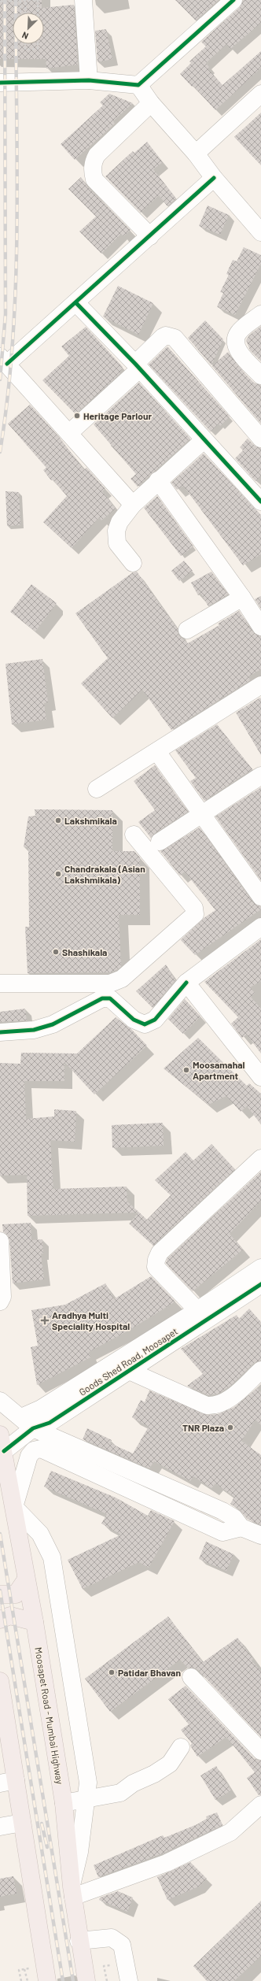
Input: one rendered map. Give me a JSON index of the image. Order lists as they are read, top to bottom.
{
  "streets": {
    "highway": ["Moosapet Road - Mumbai Highway"],
    "street": ["Goods Shed Road, Moosapet"]
  },
  "crossings": [
    ["Goods Shed Road, Moosapet", "Moosapet Road - Mumbai Highway"]
  ],
  "places": {
    "other": [
      "Heritage Parlour",
      "Lakshmikala",
      "Chandrakala (Asian Lakshmikala)",
      "Shashikala",
      "Moosamahal Apartment",
      "TNR Plaza",
      "Patidar Bhavan"
    ],
    "health": ["Aradhya Multi Speciality Hospital"]
  },
  "north": "bottom left"
}
